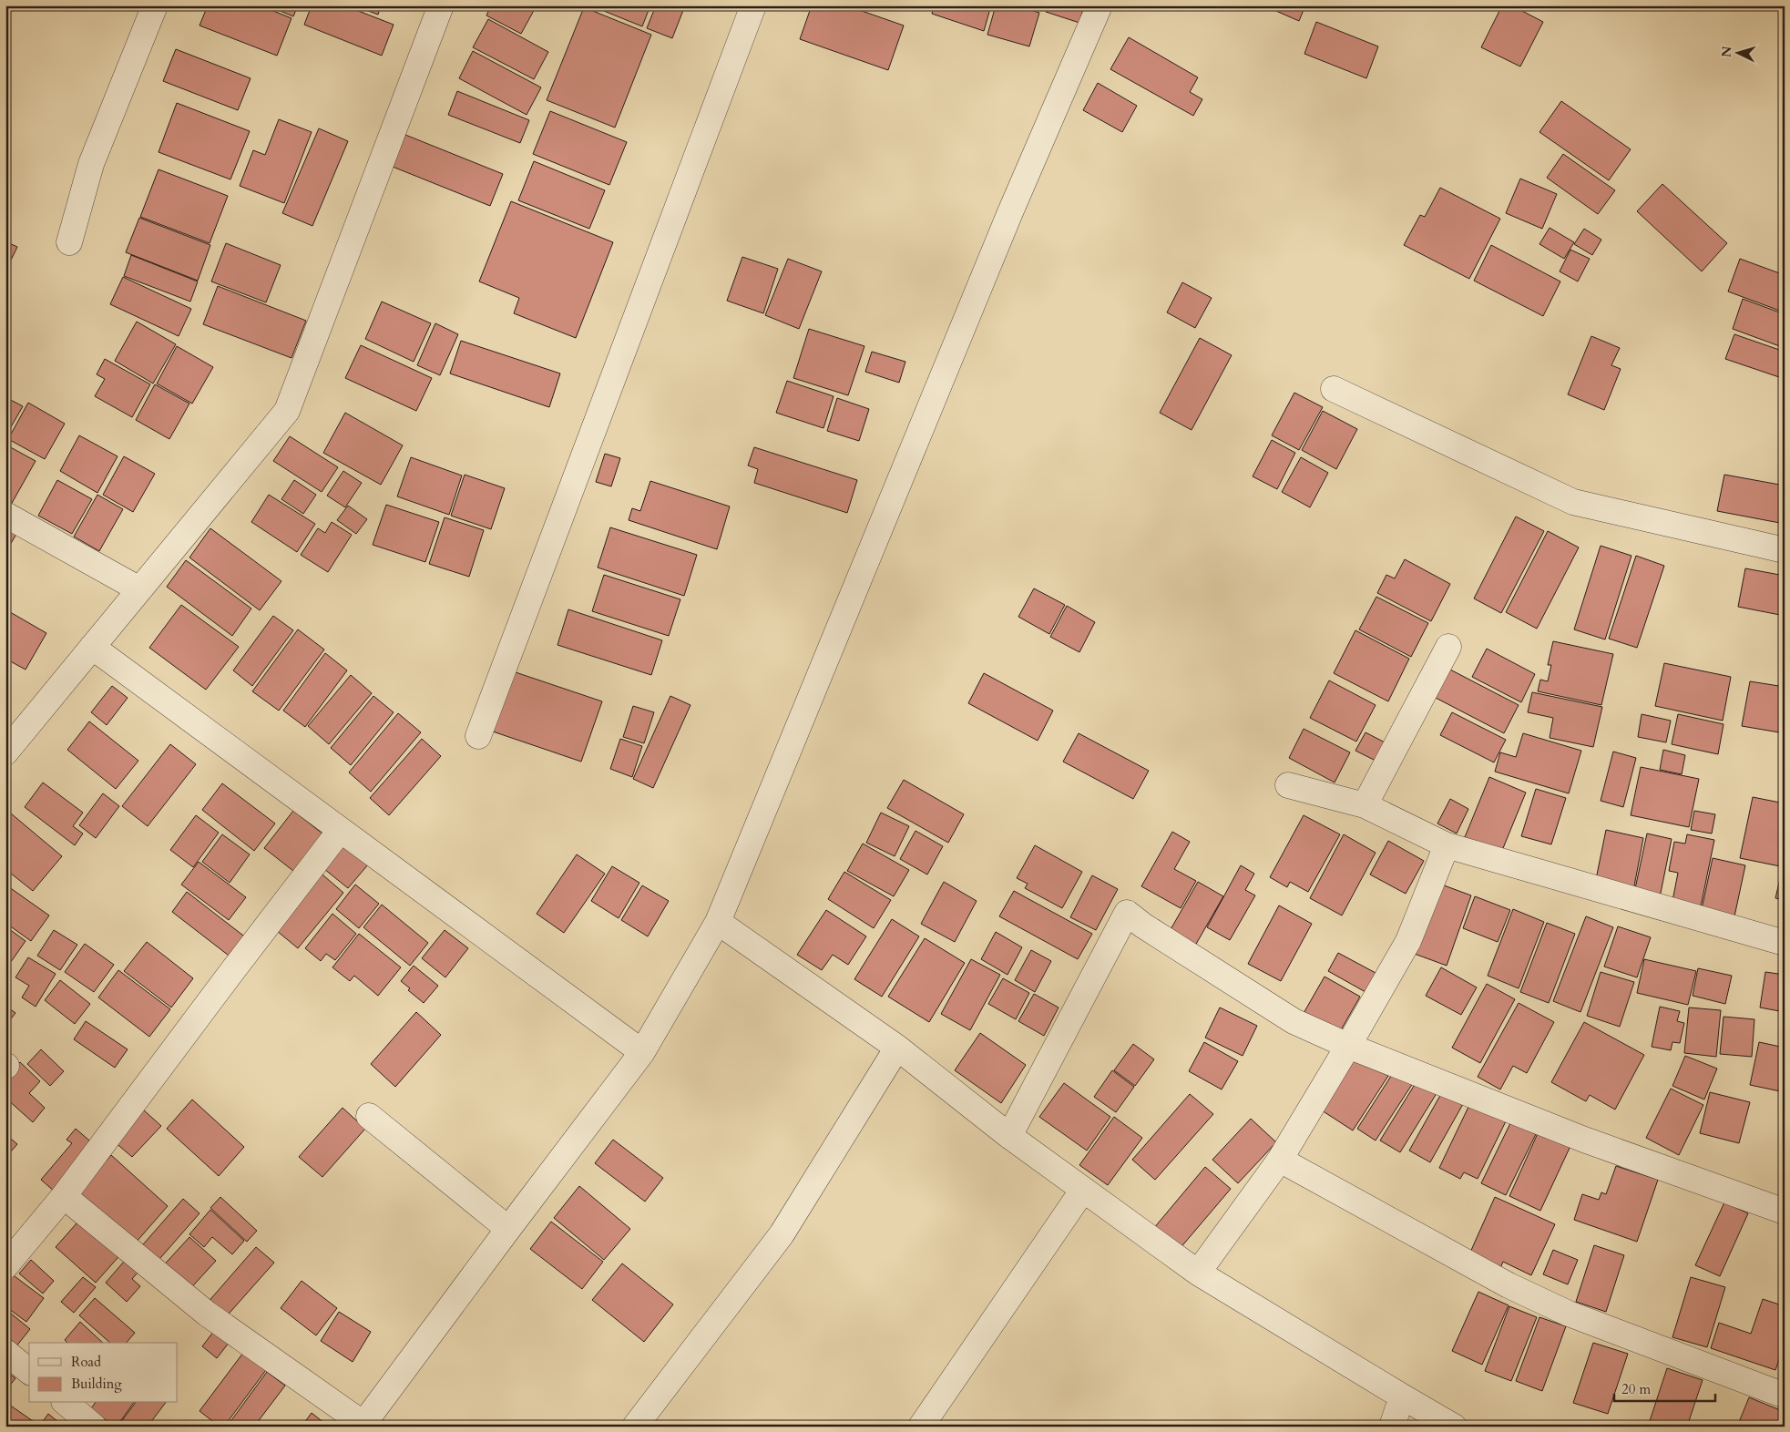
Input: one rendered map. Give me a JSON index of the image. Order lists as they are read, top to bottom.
{
  "legend": ["Road", "Building"],
  "scale_bar": "20 m",
  "north": "left"
}
